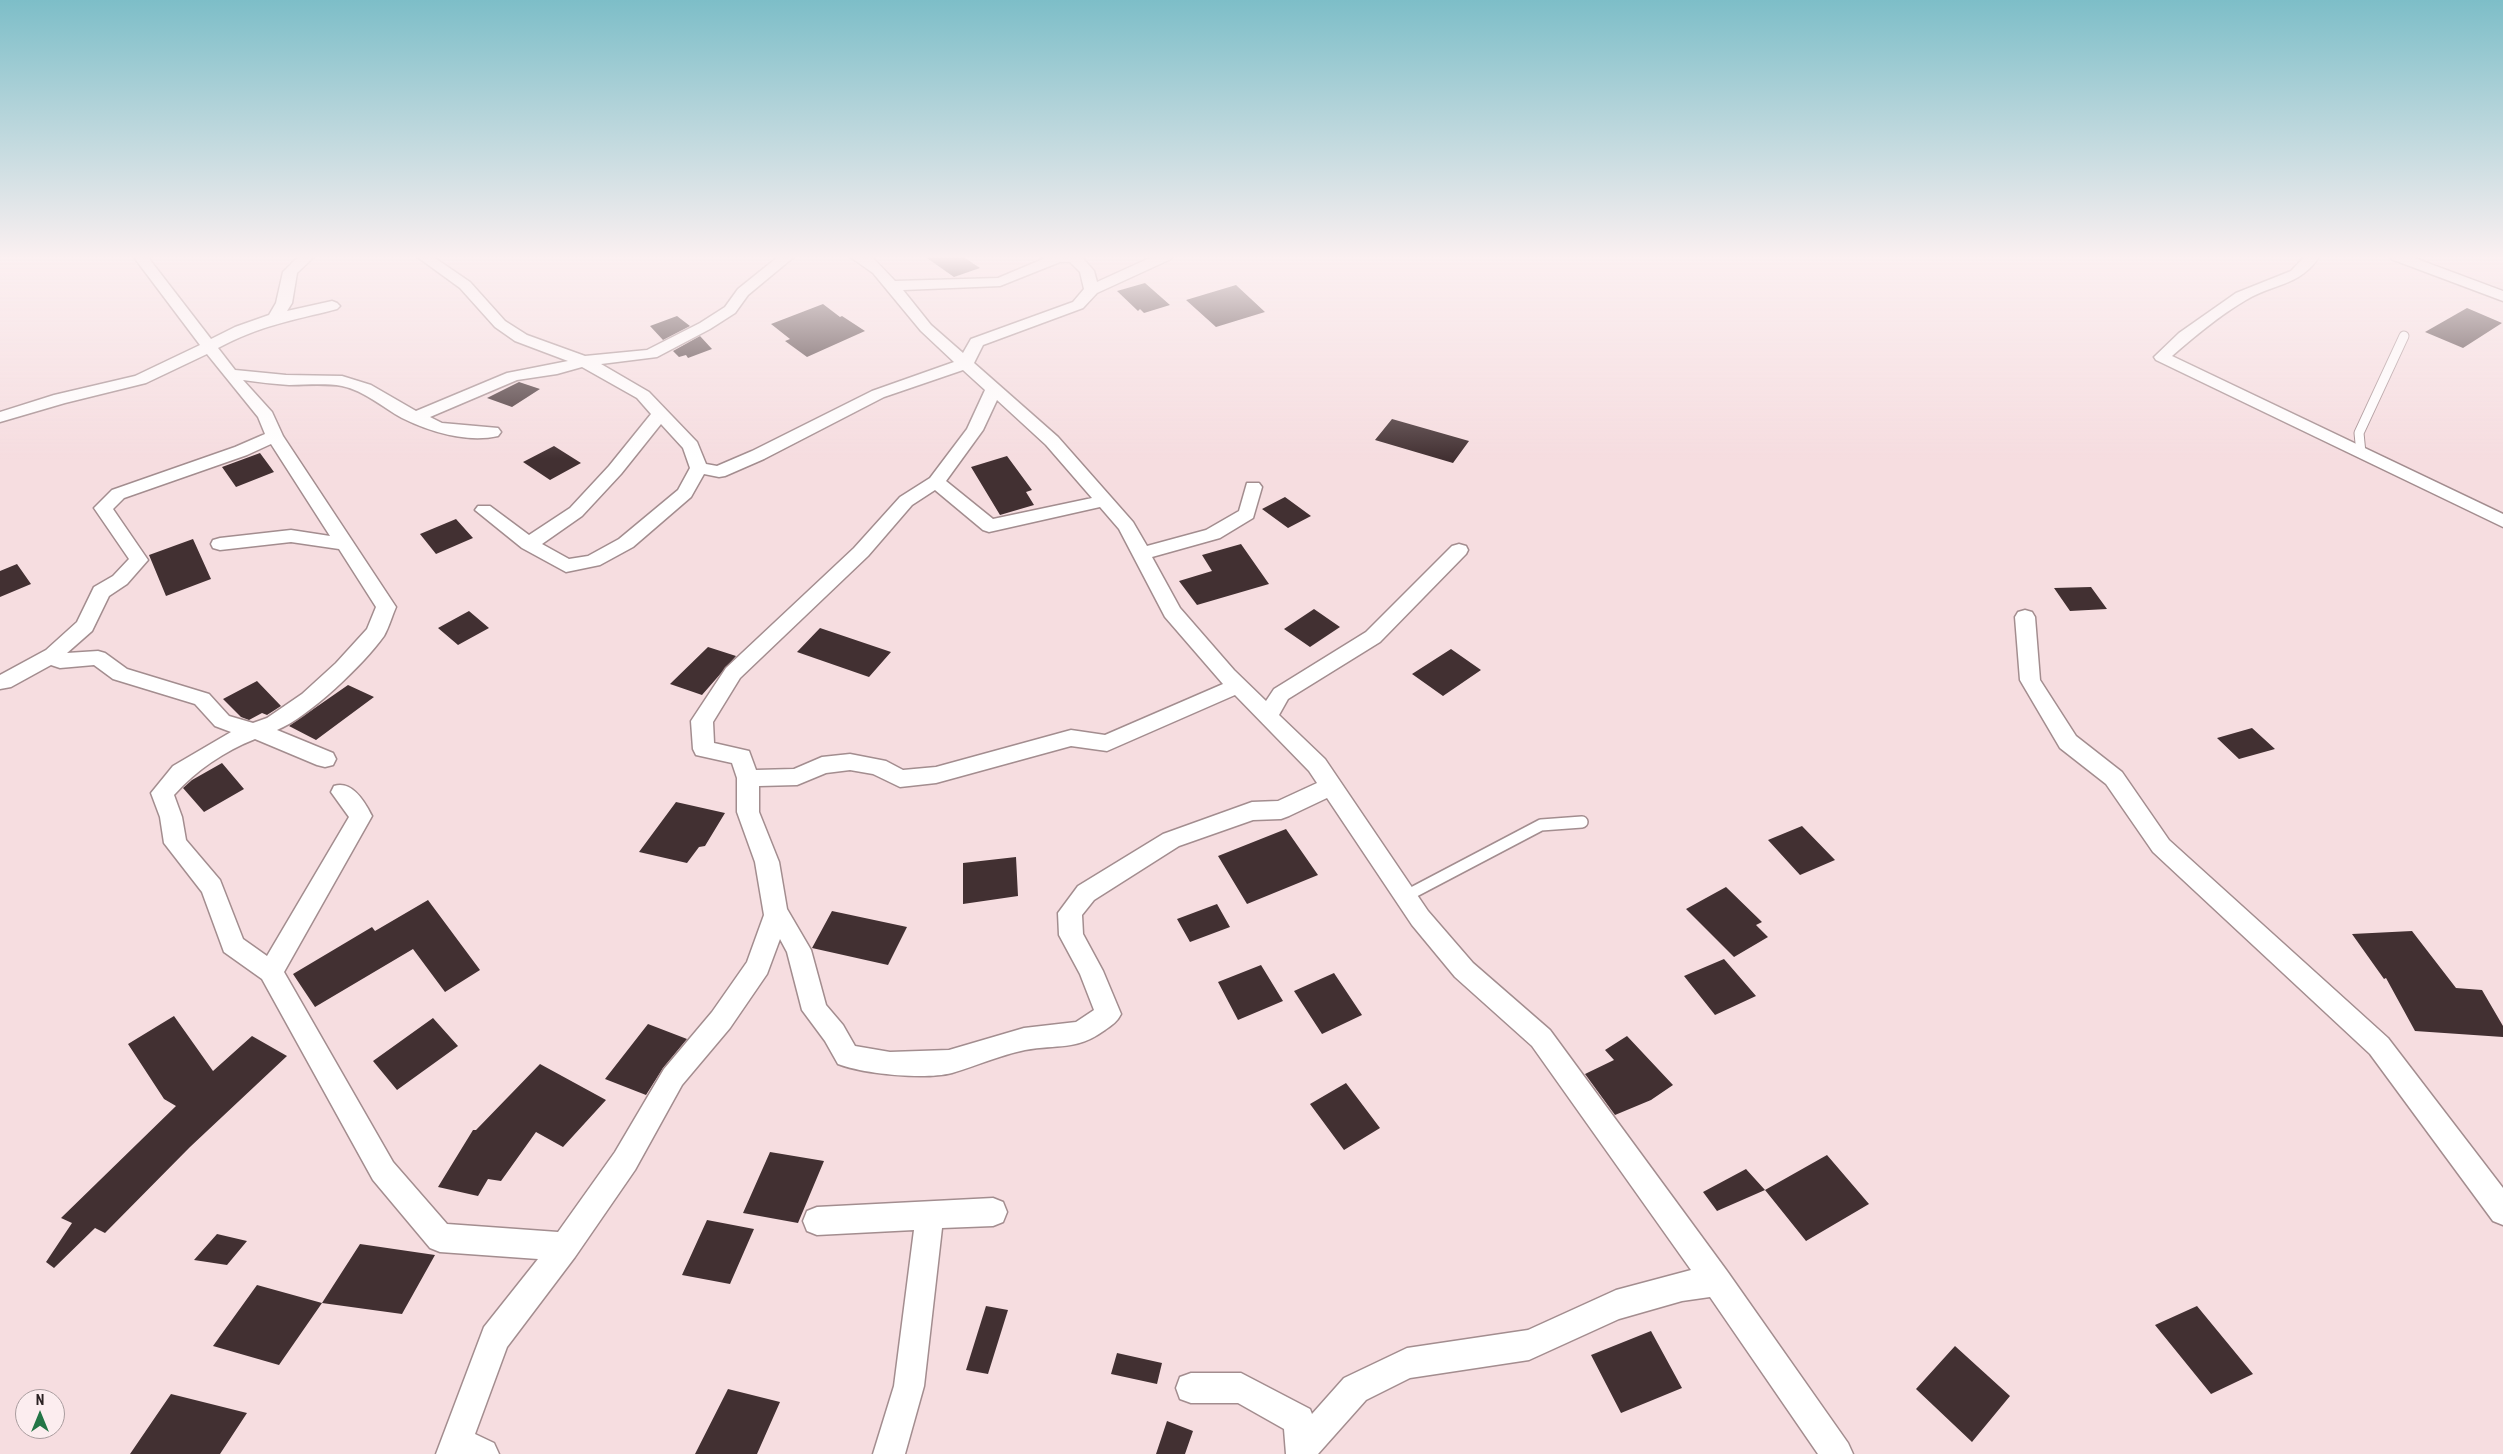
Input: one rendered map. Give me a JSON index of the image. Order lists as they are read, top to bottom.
{
  "north": "top"
}
